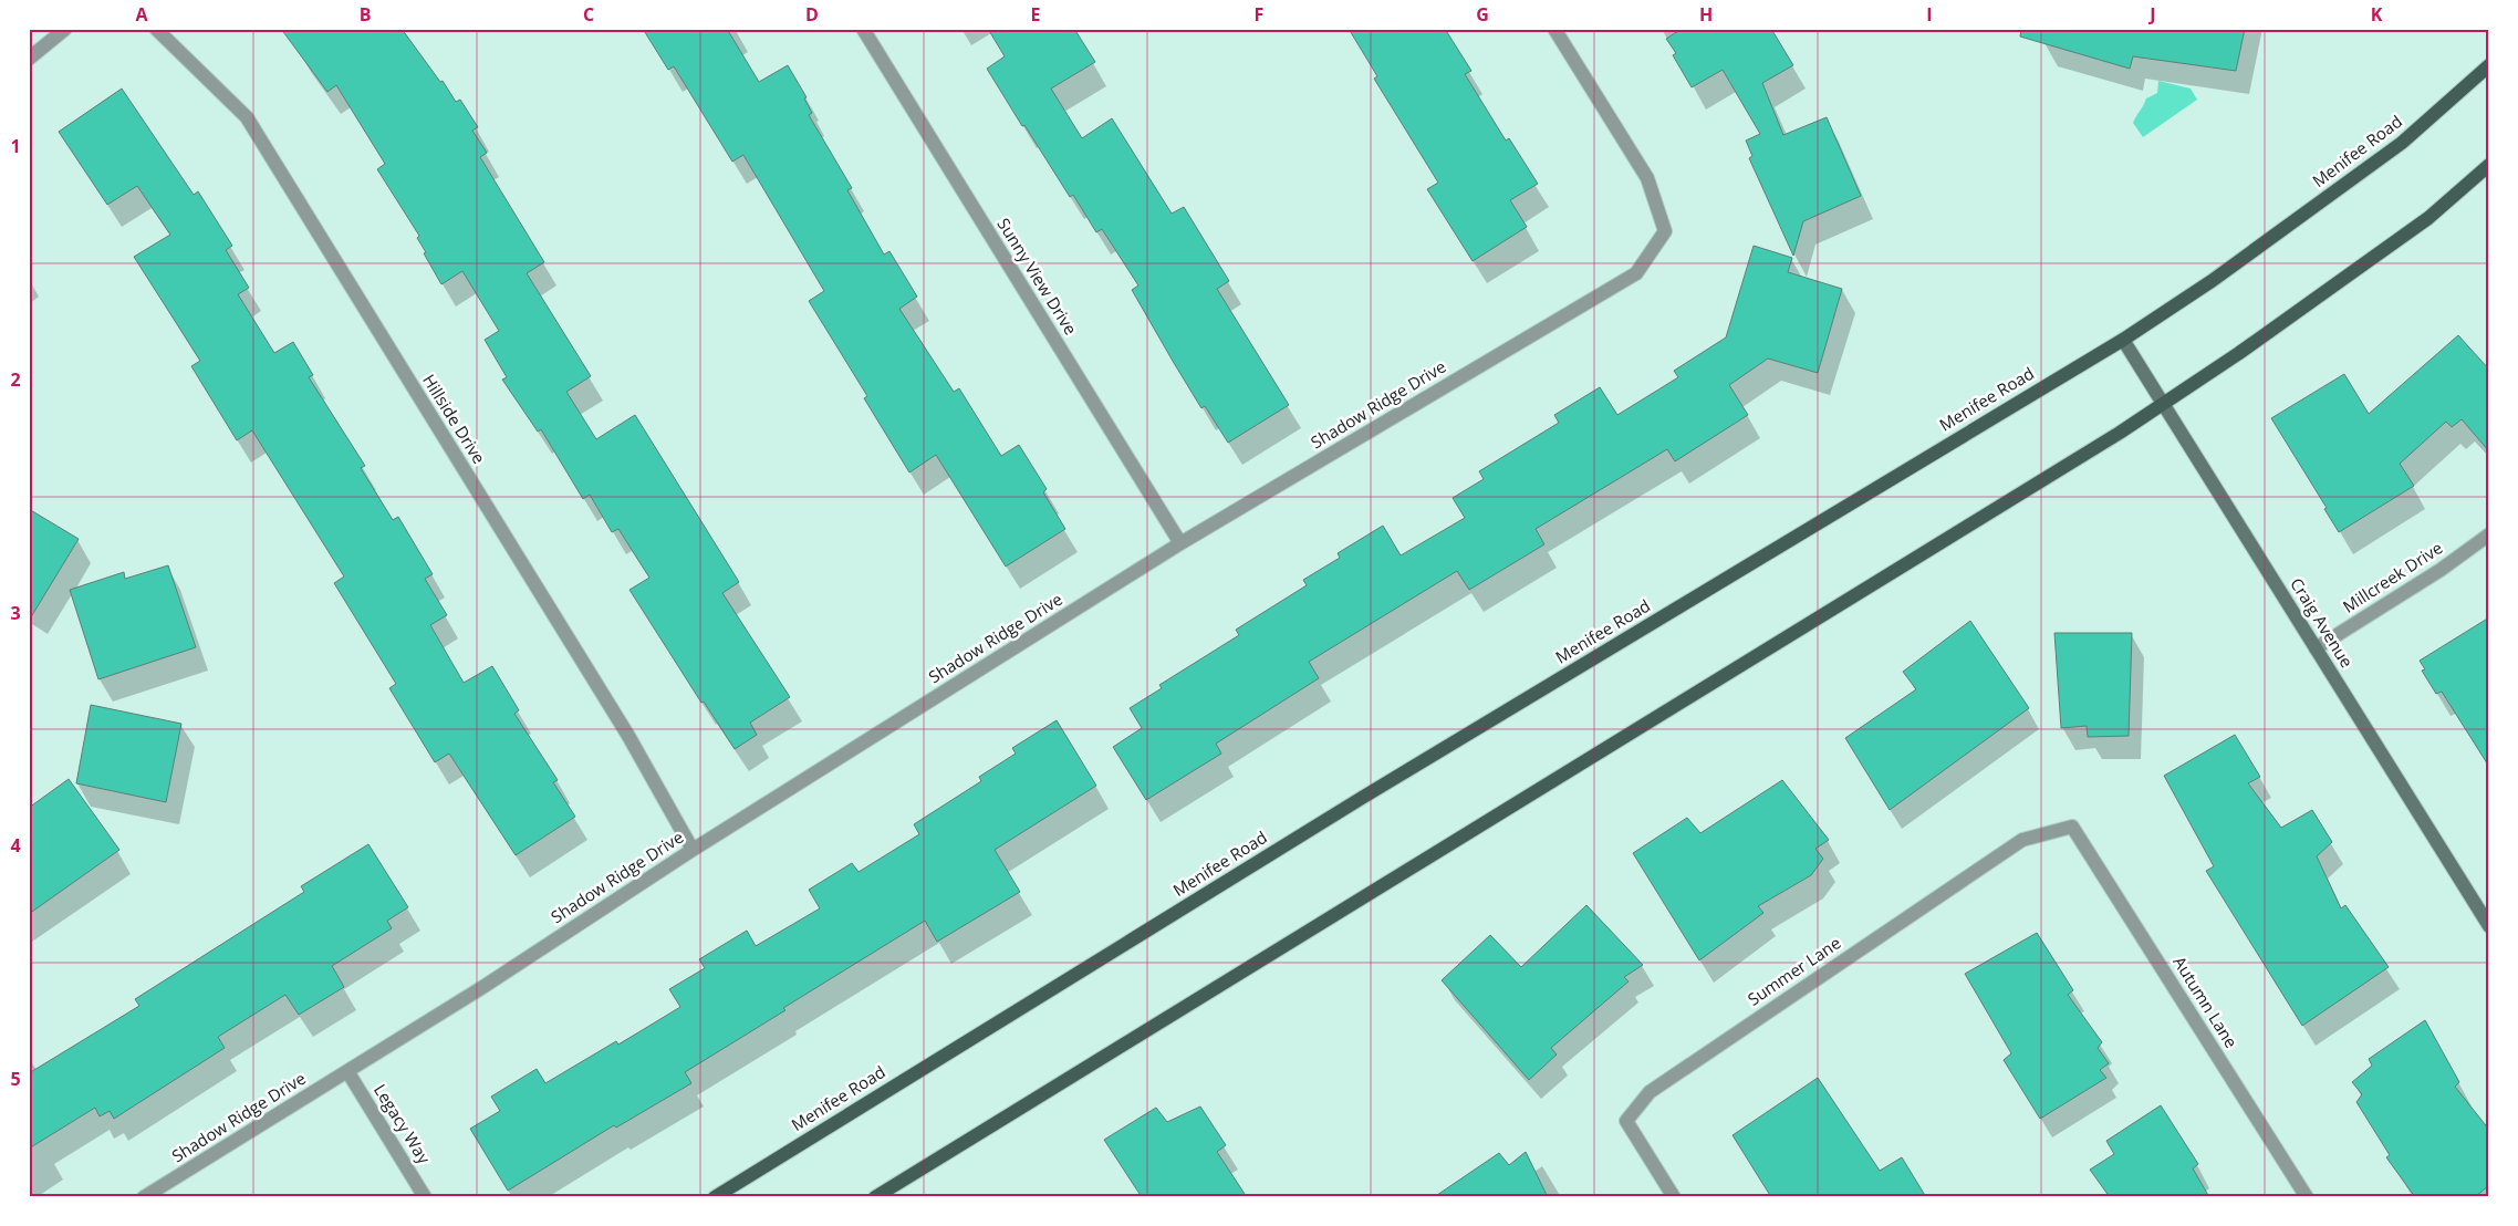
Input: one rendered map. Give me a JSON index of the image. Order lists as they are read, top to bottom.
{
  "streets": {
    "main road": ["Menifee Road"],
    "street": [
      "Sunny View Drive",
      "Shadow Ridge Drive",
      "Hillside Drive",
      "Millcreek Drive",
      "Craig Avenue",
      "Summer Lane",
      "Autumn Lane",
      "Legacy Way"
    ]
  },
  "crossings": [
    ["Menifee Road", "Craig Avenue"],
    ["Sunny View Drive", "Shadow Ridge Drive"],
    ["Shadow Ridge Drive", "Hillside Drive"],
    ["Shadow Ridge Drive", "Legacy Way"],
    ["Millcreek Drive", "Craig Avenue"],
    ["Summer Lane", "Autumn Lane"]
  ],
  "grid": {
    "columns": [
      "A",
      "B",
      "C",
      "D",
      "E",
      "F",
      "G",
      "H",
      "I",
      "J",
      "K"
    ],
    "rows": [
      "1",
      "2",
      "3",
      "4",
      "5"
    ]
  }
}
